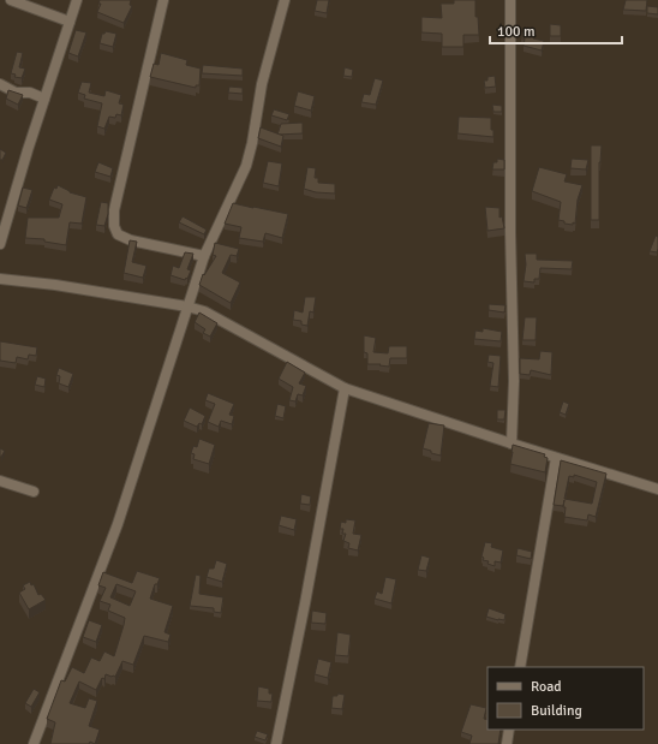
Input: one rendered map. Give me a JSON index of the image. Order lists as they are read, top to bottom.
{
  "legend": ["Road", "Building"],
  "scale_bar": "100 m"
}
